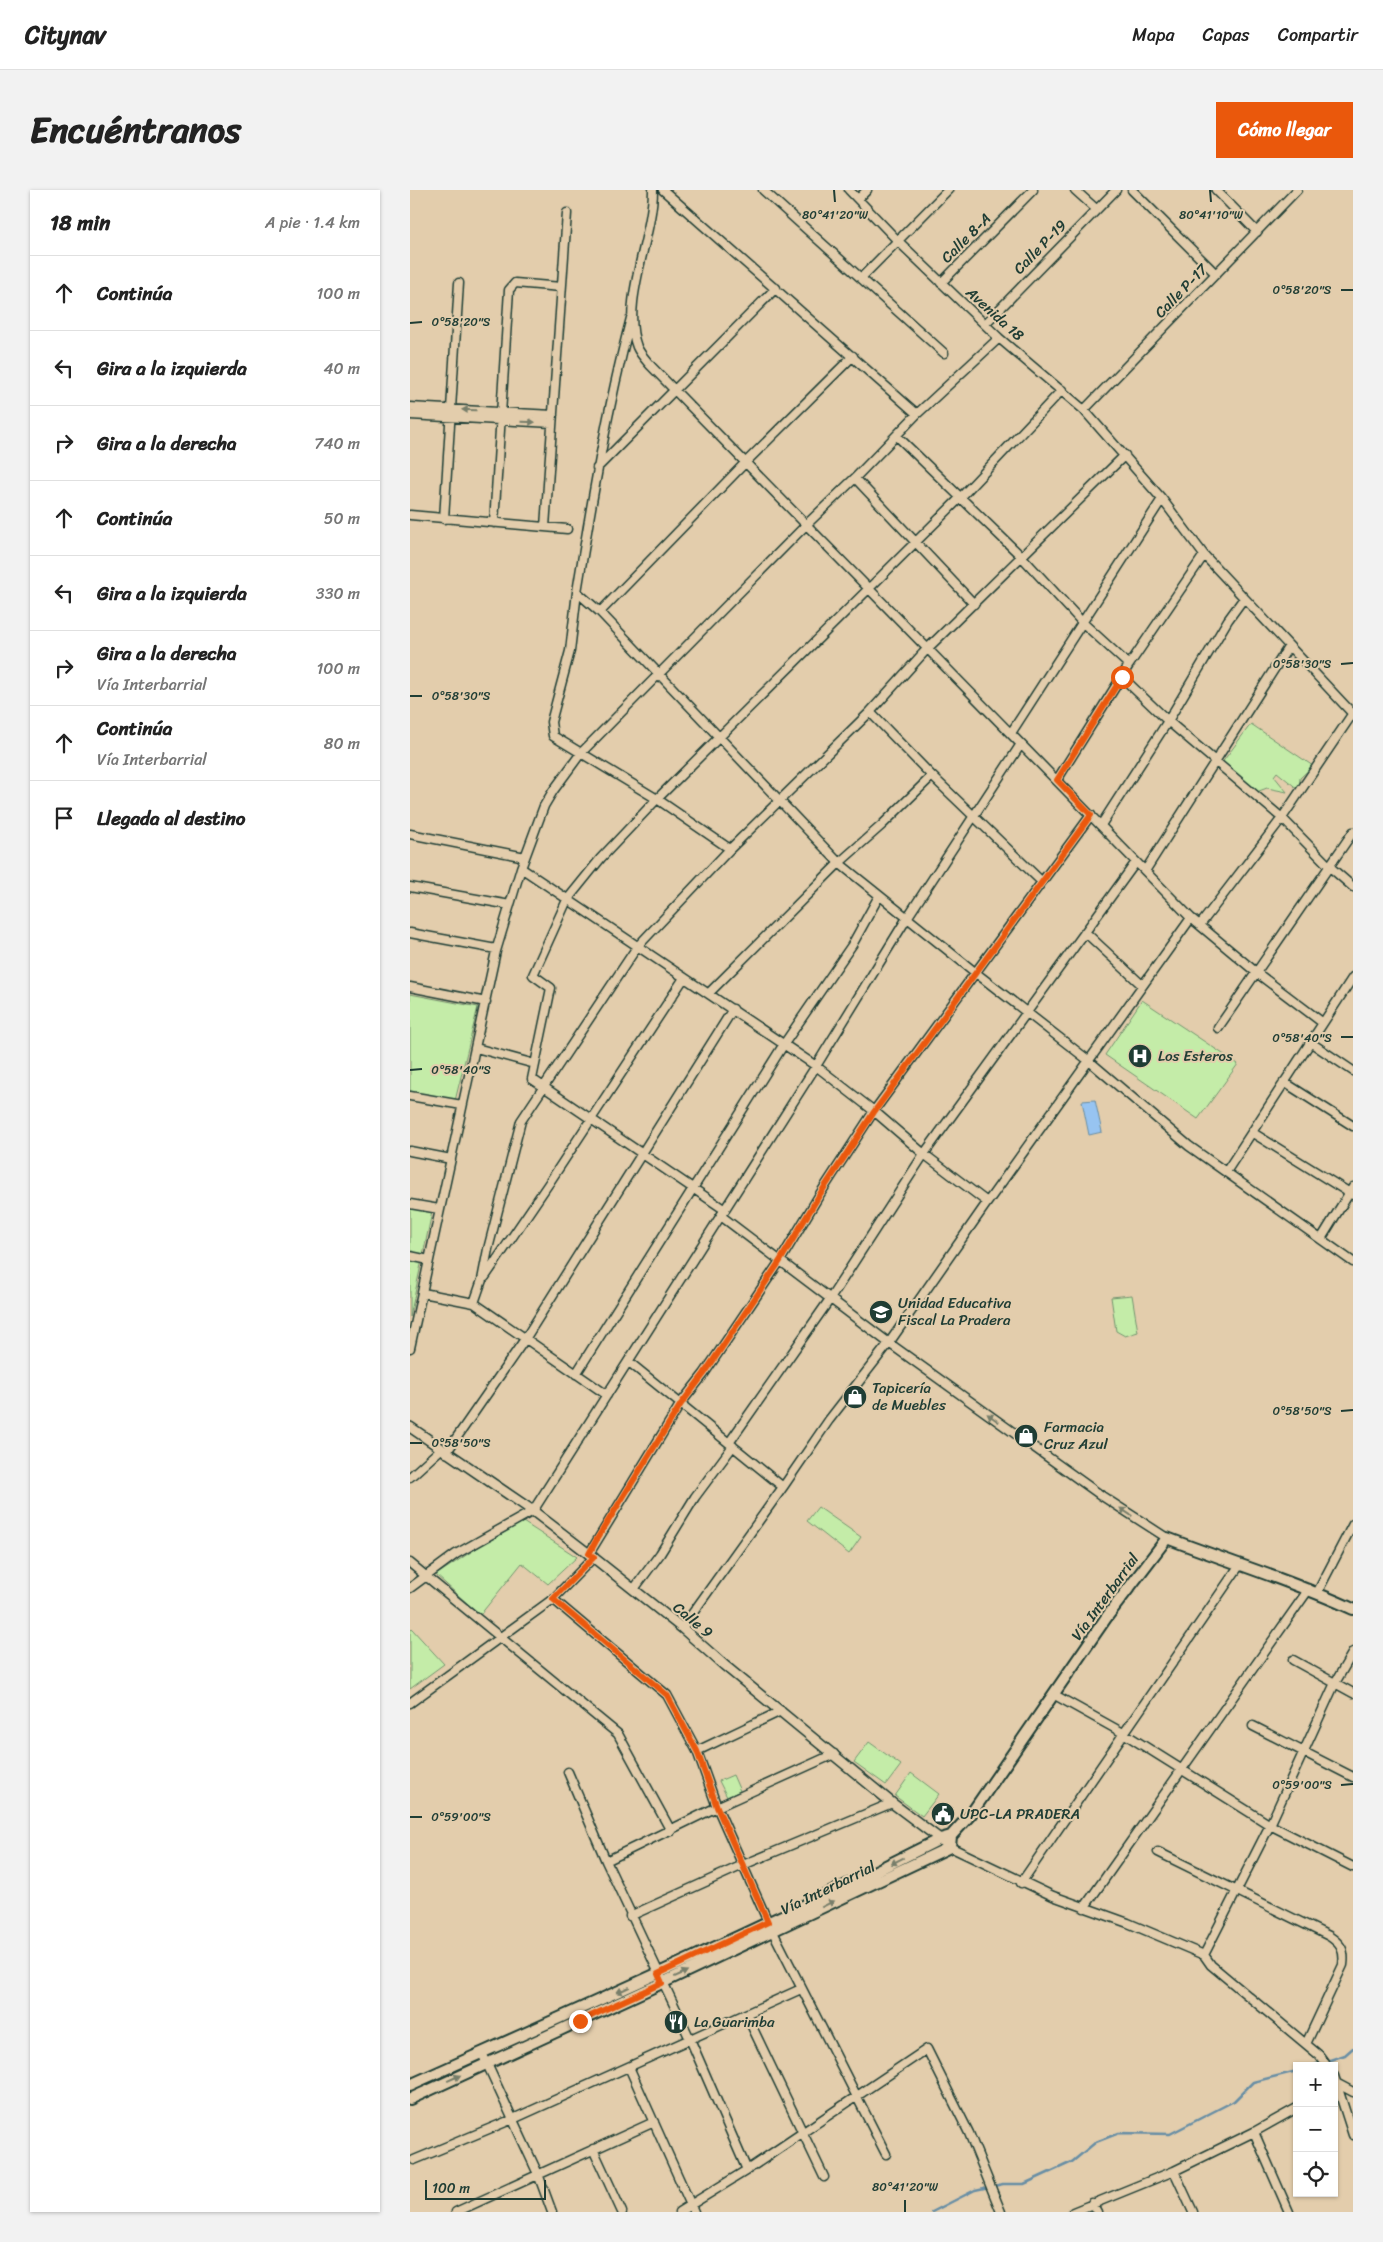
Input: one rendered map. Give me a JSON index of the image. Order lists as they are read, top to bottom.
{
  "streets": {
    "main road": ["Vía Interbarrial"],
    "street": [
      "Calle 8-A",
      "Calle P-19",
      "Calle P-17",
      "Avenida 18",
      "Calle 9"
    ]
  },
  "crossings": [
    ["Calle 8-A", "Avenida 18"],
    ["Calle P-19", "Avenida 18"],
    ["Calle P-17", "Avenida 18"],
    ["Vía Interbarrial", "Calle 9"]
  ],
  "places": {
    "hospital": ["Los Esteros"],
    "school or university": ["Unidad Educativa Fiscal La Pradera"],
    "shop": ["Tapicería de Muebles", "Farmacia Cruz Azul"],
    "public building": ["UPC-LA PRADERA"],
    "restaurant": ["La Guarimba"]
  },
  "scale_bar": "100 m",
  "page": {
    "header": "Citynav",
    "nav": ["Mapa", "Capas", "Compartir"],
    "title": "Encuéntranos",
    "buttons": "Cómo llegar",
    "heading": ["18 min", "A pie · 1.4 km"],
    "list": [
      ["Continúa", "100 m"],
      ["Gira a la izquierda", "40 m"],
      ["Gira a la derecha", "740 m"],
      ["Continúa", "50 m"],
      ["Gira a la izquierda", "330 m"],
      ["Gira a la derecha", "Vía Interbarrial", "100 m"],
      ["Continúa", "Vía Interbarrial", "80 m"],
      "Llegada al destino"
    ],
    "map_buttons": ["+", "−"],
    "scale": "100 m"
  },
  "coordinates": [
    "80°41'20\"W",
    "80°41'10\"W",
    "0°58'20\"S",
    "0°58'30\"S",
    "0°58'40\"S",
    "0°58'50\"S",
    "0°59'00\"S"
  ]
}
